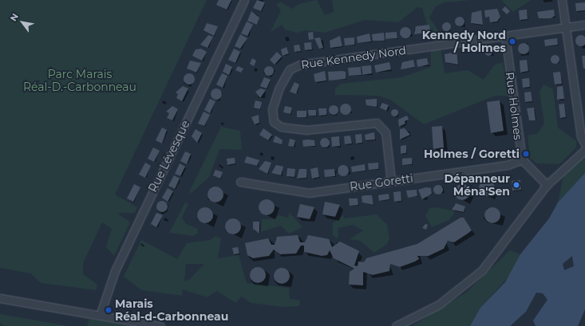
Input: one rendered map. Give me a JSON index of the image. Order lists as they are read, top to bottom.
{
  "streets": {
    "street": [
      "Rue Kennedy Nord",
      "Rue Holmes",
      "Rue Lévesque",
      "Rue Goretti"
    ]
  },
  "crossings": [
    ["Rue Kennedy Nord", "Rue Holmes"],
    ["Rue Kennedy Nord", "Rue Goretti"],
    ["Rue Holmes", "Rue Goretti"]
  ],
  "parks": ["Parc Marais Réal-D.-Carbonneau"],
  "places": [
    "Kennedy Nord / Holmes",
    "Holmes / Goretti",
    "Dépanneur Ména'Sen",
    "Marais Réal-d-Carbonneau"
  ],
  "north": "top left"
}
